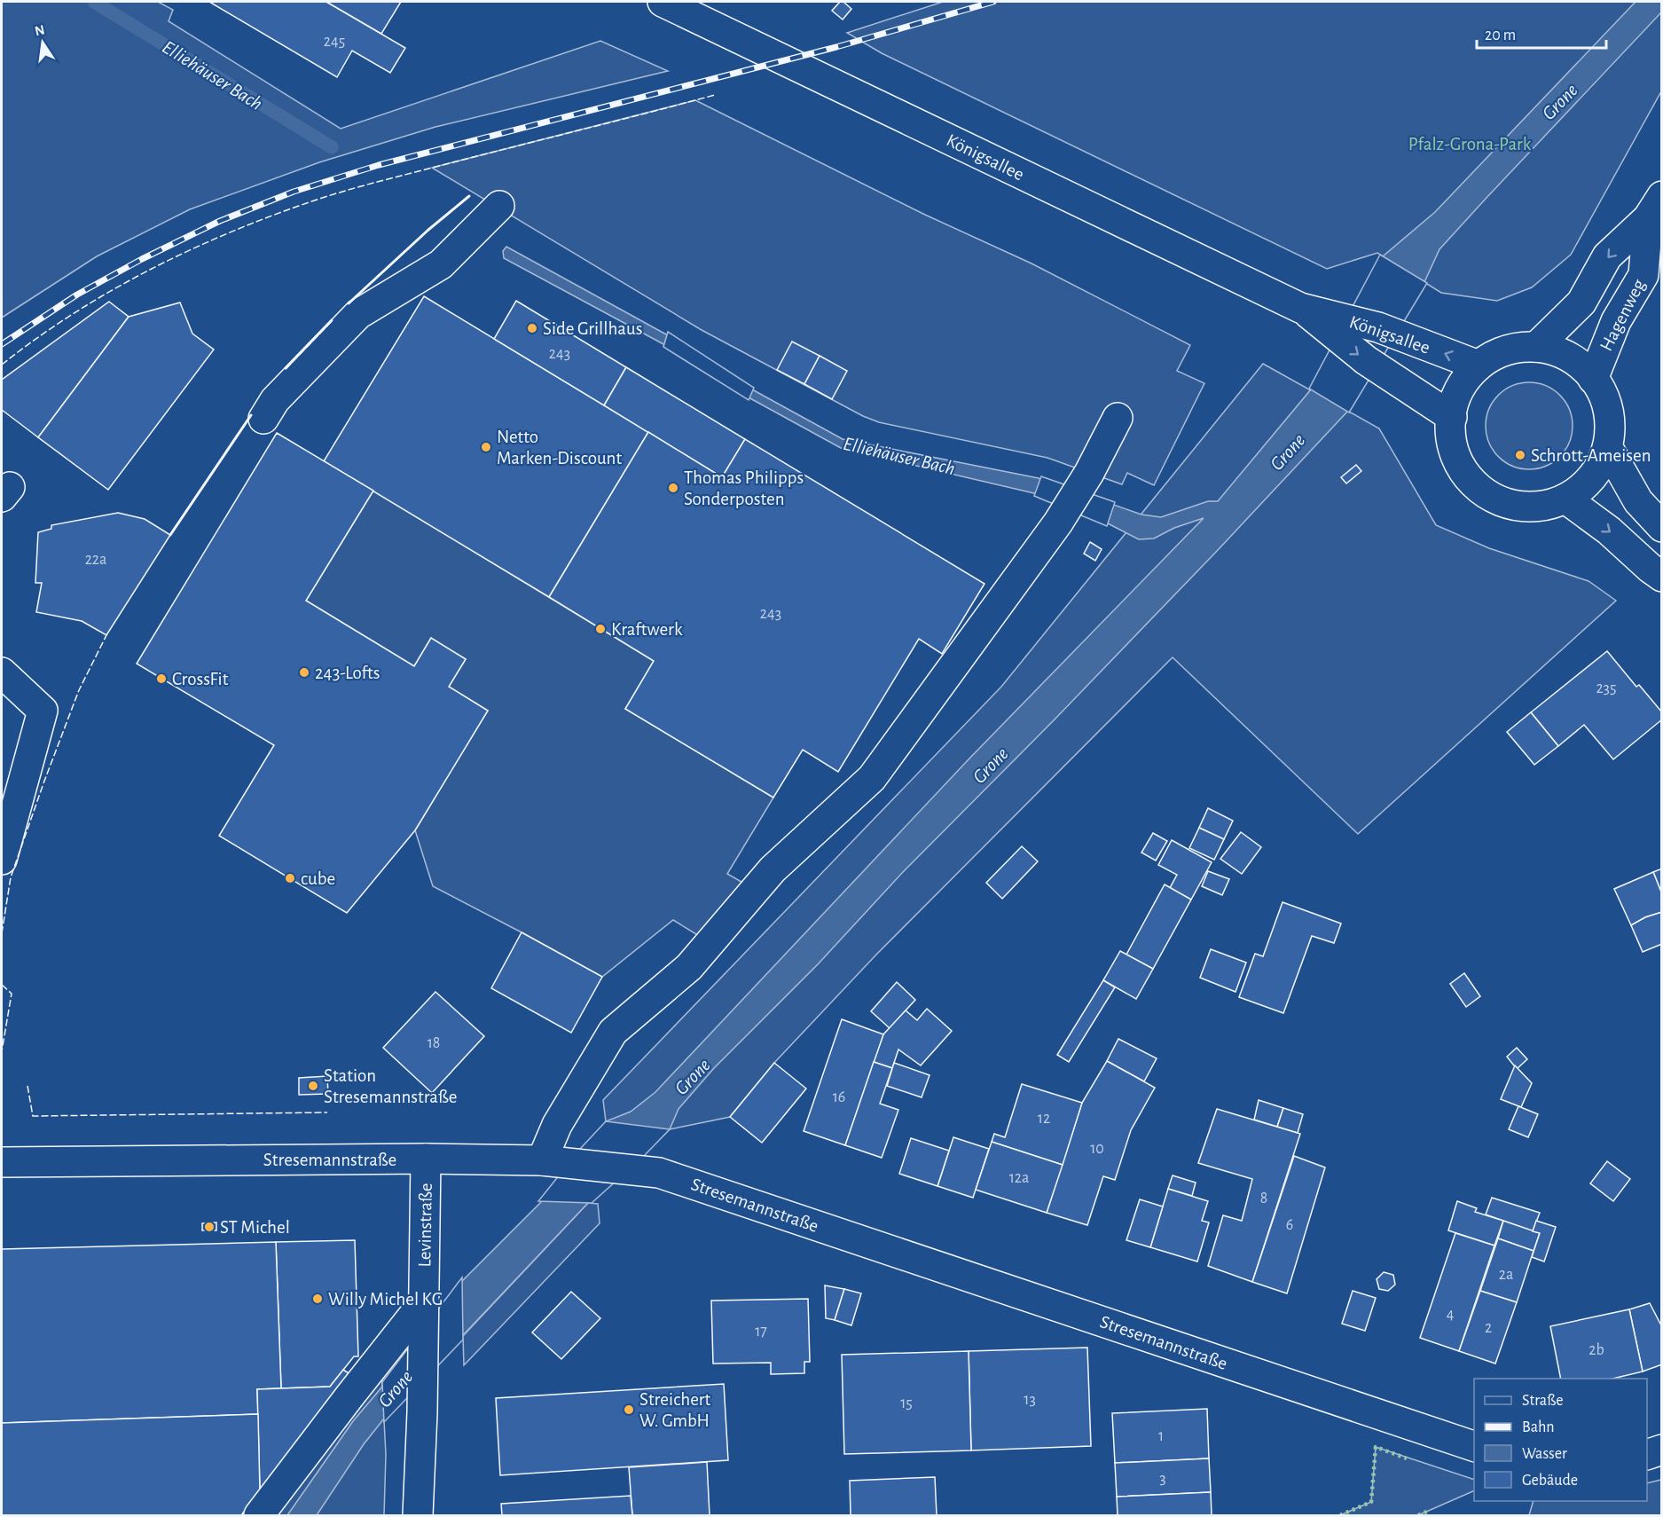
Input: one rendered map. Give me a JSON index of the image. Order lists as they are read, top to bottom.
{
  "streets": {
    "street": [
      "Königsallee",
      "Hagenweg",
      "Stresemannstraße",
      "Levinstraße"
    ]
  },
  "crossings": [
    ["Königsallee", "Hagenweg"],
    ["Stresemannstraße", "Levinstraße"]
  ],
  "water": ["Elliehäuser Bach", "Grone"],
  "parks": ["Pfalz-Grona-Park"],
  "places": [
    "Side Grillhaus",
    "Netto Marken-Discount",
    "Schrott-Ameisen",
    "Thomas Philipps Sonderposten",
    "Kraftwerk",
    "243-Lofts",
    "CrossFit",
    "cube",
    "Station Stresemannstraße",
    "ST Michel",
    "Willy Michel KG",
    "Streichert W. GmbH"
  ],
  "house_numbers": [
    "245",
    "243",
    "22a",
    "243",
    "235",
    "18",
    "16",
    "12",
    "10",
    "12a",
    "8",
    "6",
    "2a",
    "4",
    "2",
    "17",
    "2b",
    "13",
    "15",
    "1",
    "3"
  ],
  "legend": [
    "Straße",
    "Bahn",
    "Wasser",
    "Gebäude"
  ],
  "scale_bar": "20 m",
  "north": "top"
}
